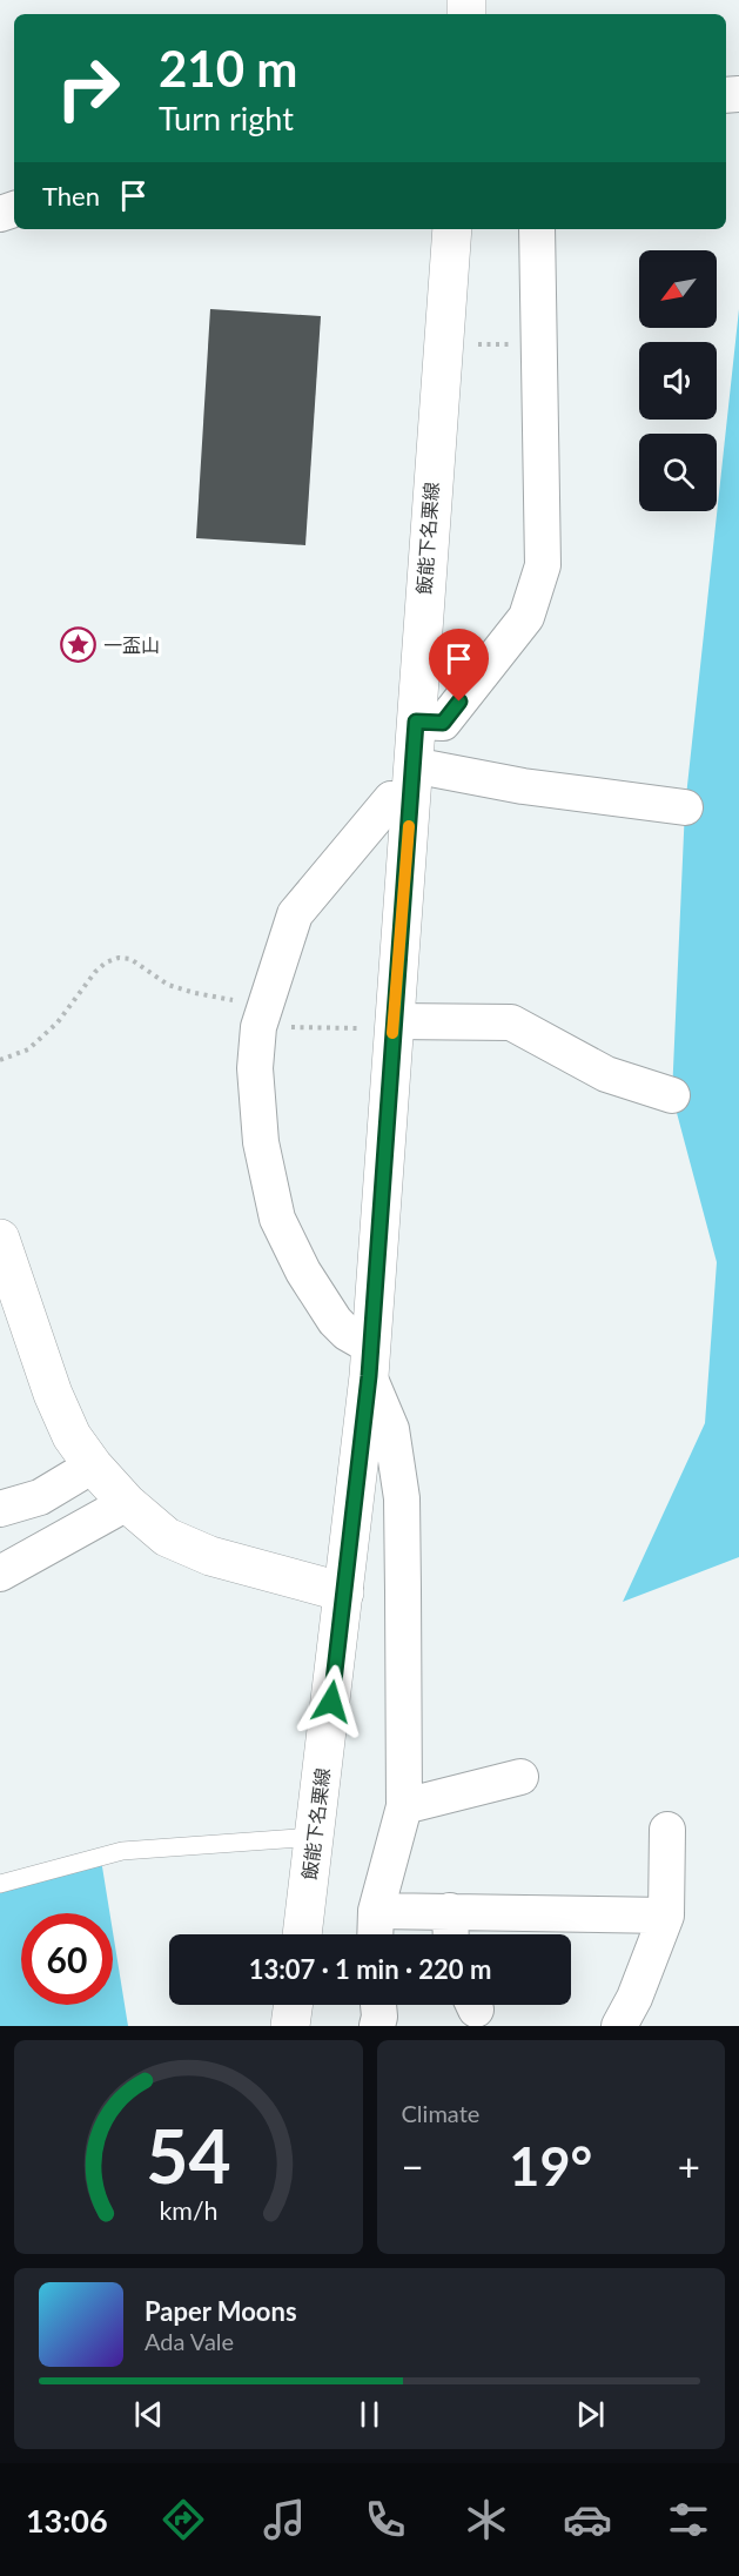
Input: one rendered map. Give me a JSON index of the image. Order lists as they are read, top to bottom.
{
  "streets": {
    "main road": ["飯能下名栗線"]
  },
  "places": {
    "place": ["一盃山"]
  },
  "north": "bottom left",
  "page": {
    "turn": ["210 m", "Turn right"],
    "then": "Then",
    "limit": "60",
    "trip": "13:07 · 1 min · 220 m",
    "tile": "Climate",
    "heat": ["−", "19°", "+"],
    "song": ["Paper Moons", "Ada Vale"],
    "tabs": "13:06",
    "gauge": ["54", "km/h"]
  }
}
